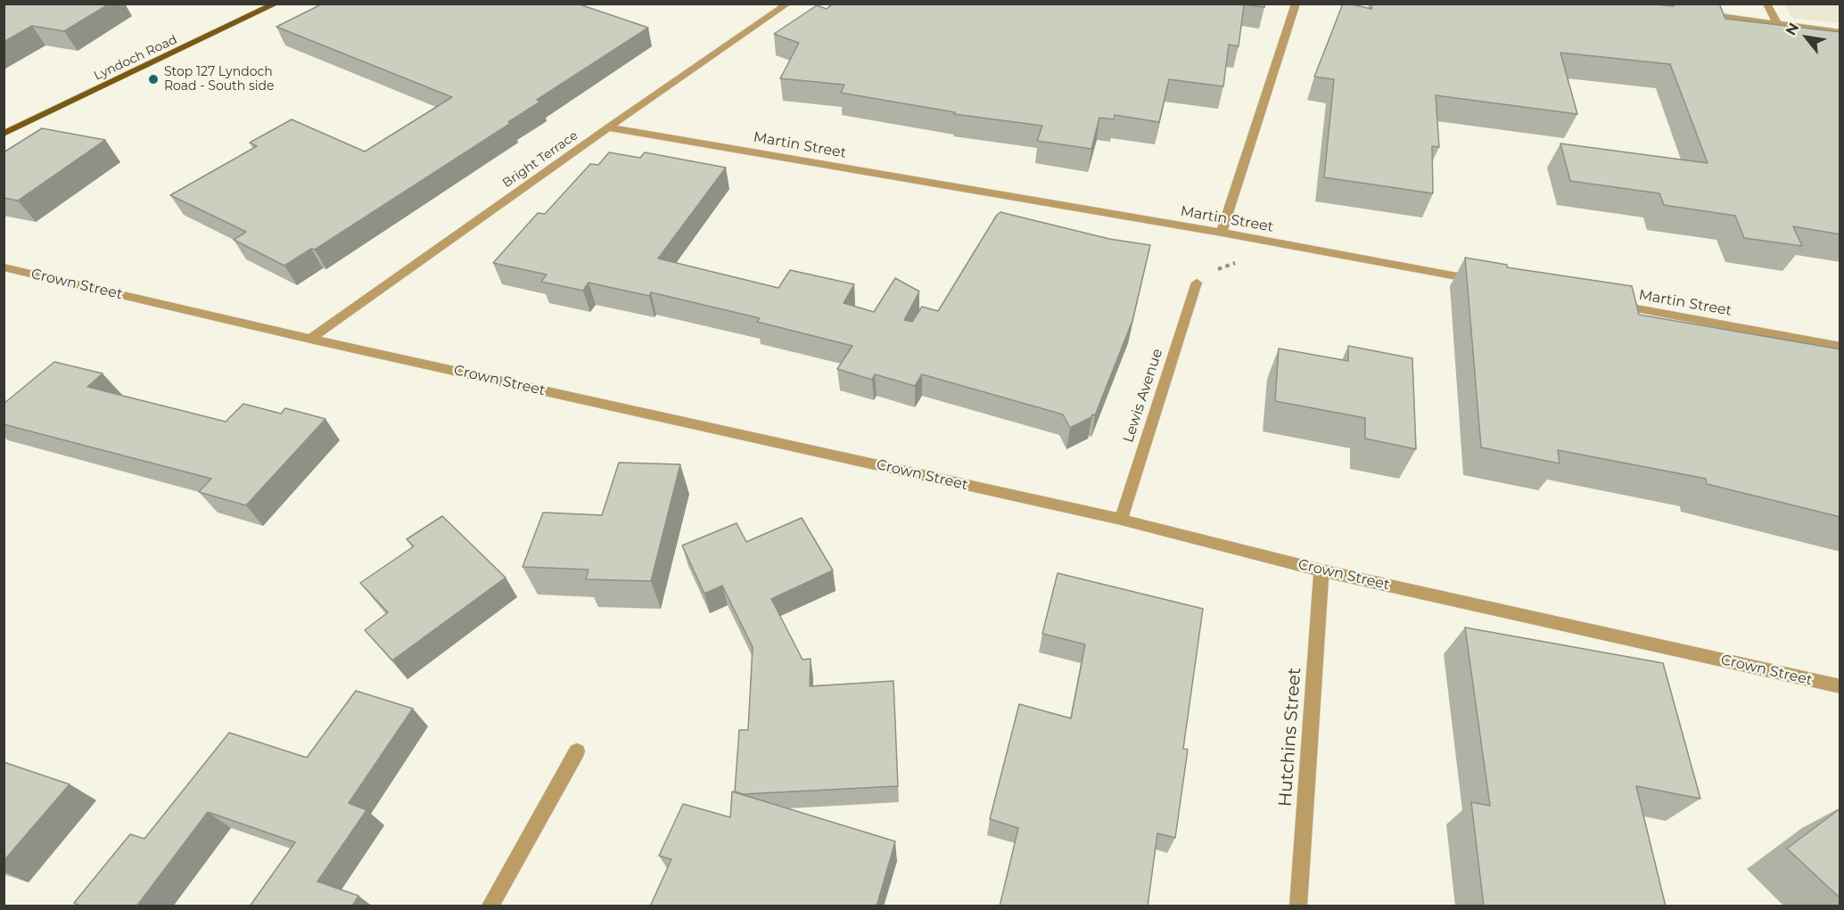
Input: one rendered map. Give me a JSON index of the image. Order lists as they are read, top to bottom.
{
  "streets": {
    "main road": ["Lyndoch Road"],
    "street": [
      "Martin Street",
      "Bright Terrace",
      "Crown Street",
      "Lewis Avenue",
      "Hutchins Street"
    ]
  },
  "crossings": [
    ["Martin Street", "Bright Terrace"],
    ["Bright Terrace", "Crown Street"],
    ["Crown Street", "Lewis Avenue"],
    ["Crown Street", "Hutchins Street"]
  ],
  "places": ["Stop 127 Lyndoch Road - South side"],
  "north": "top left"
}
